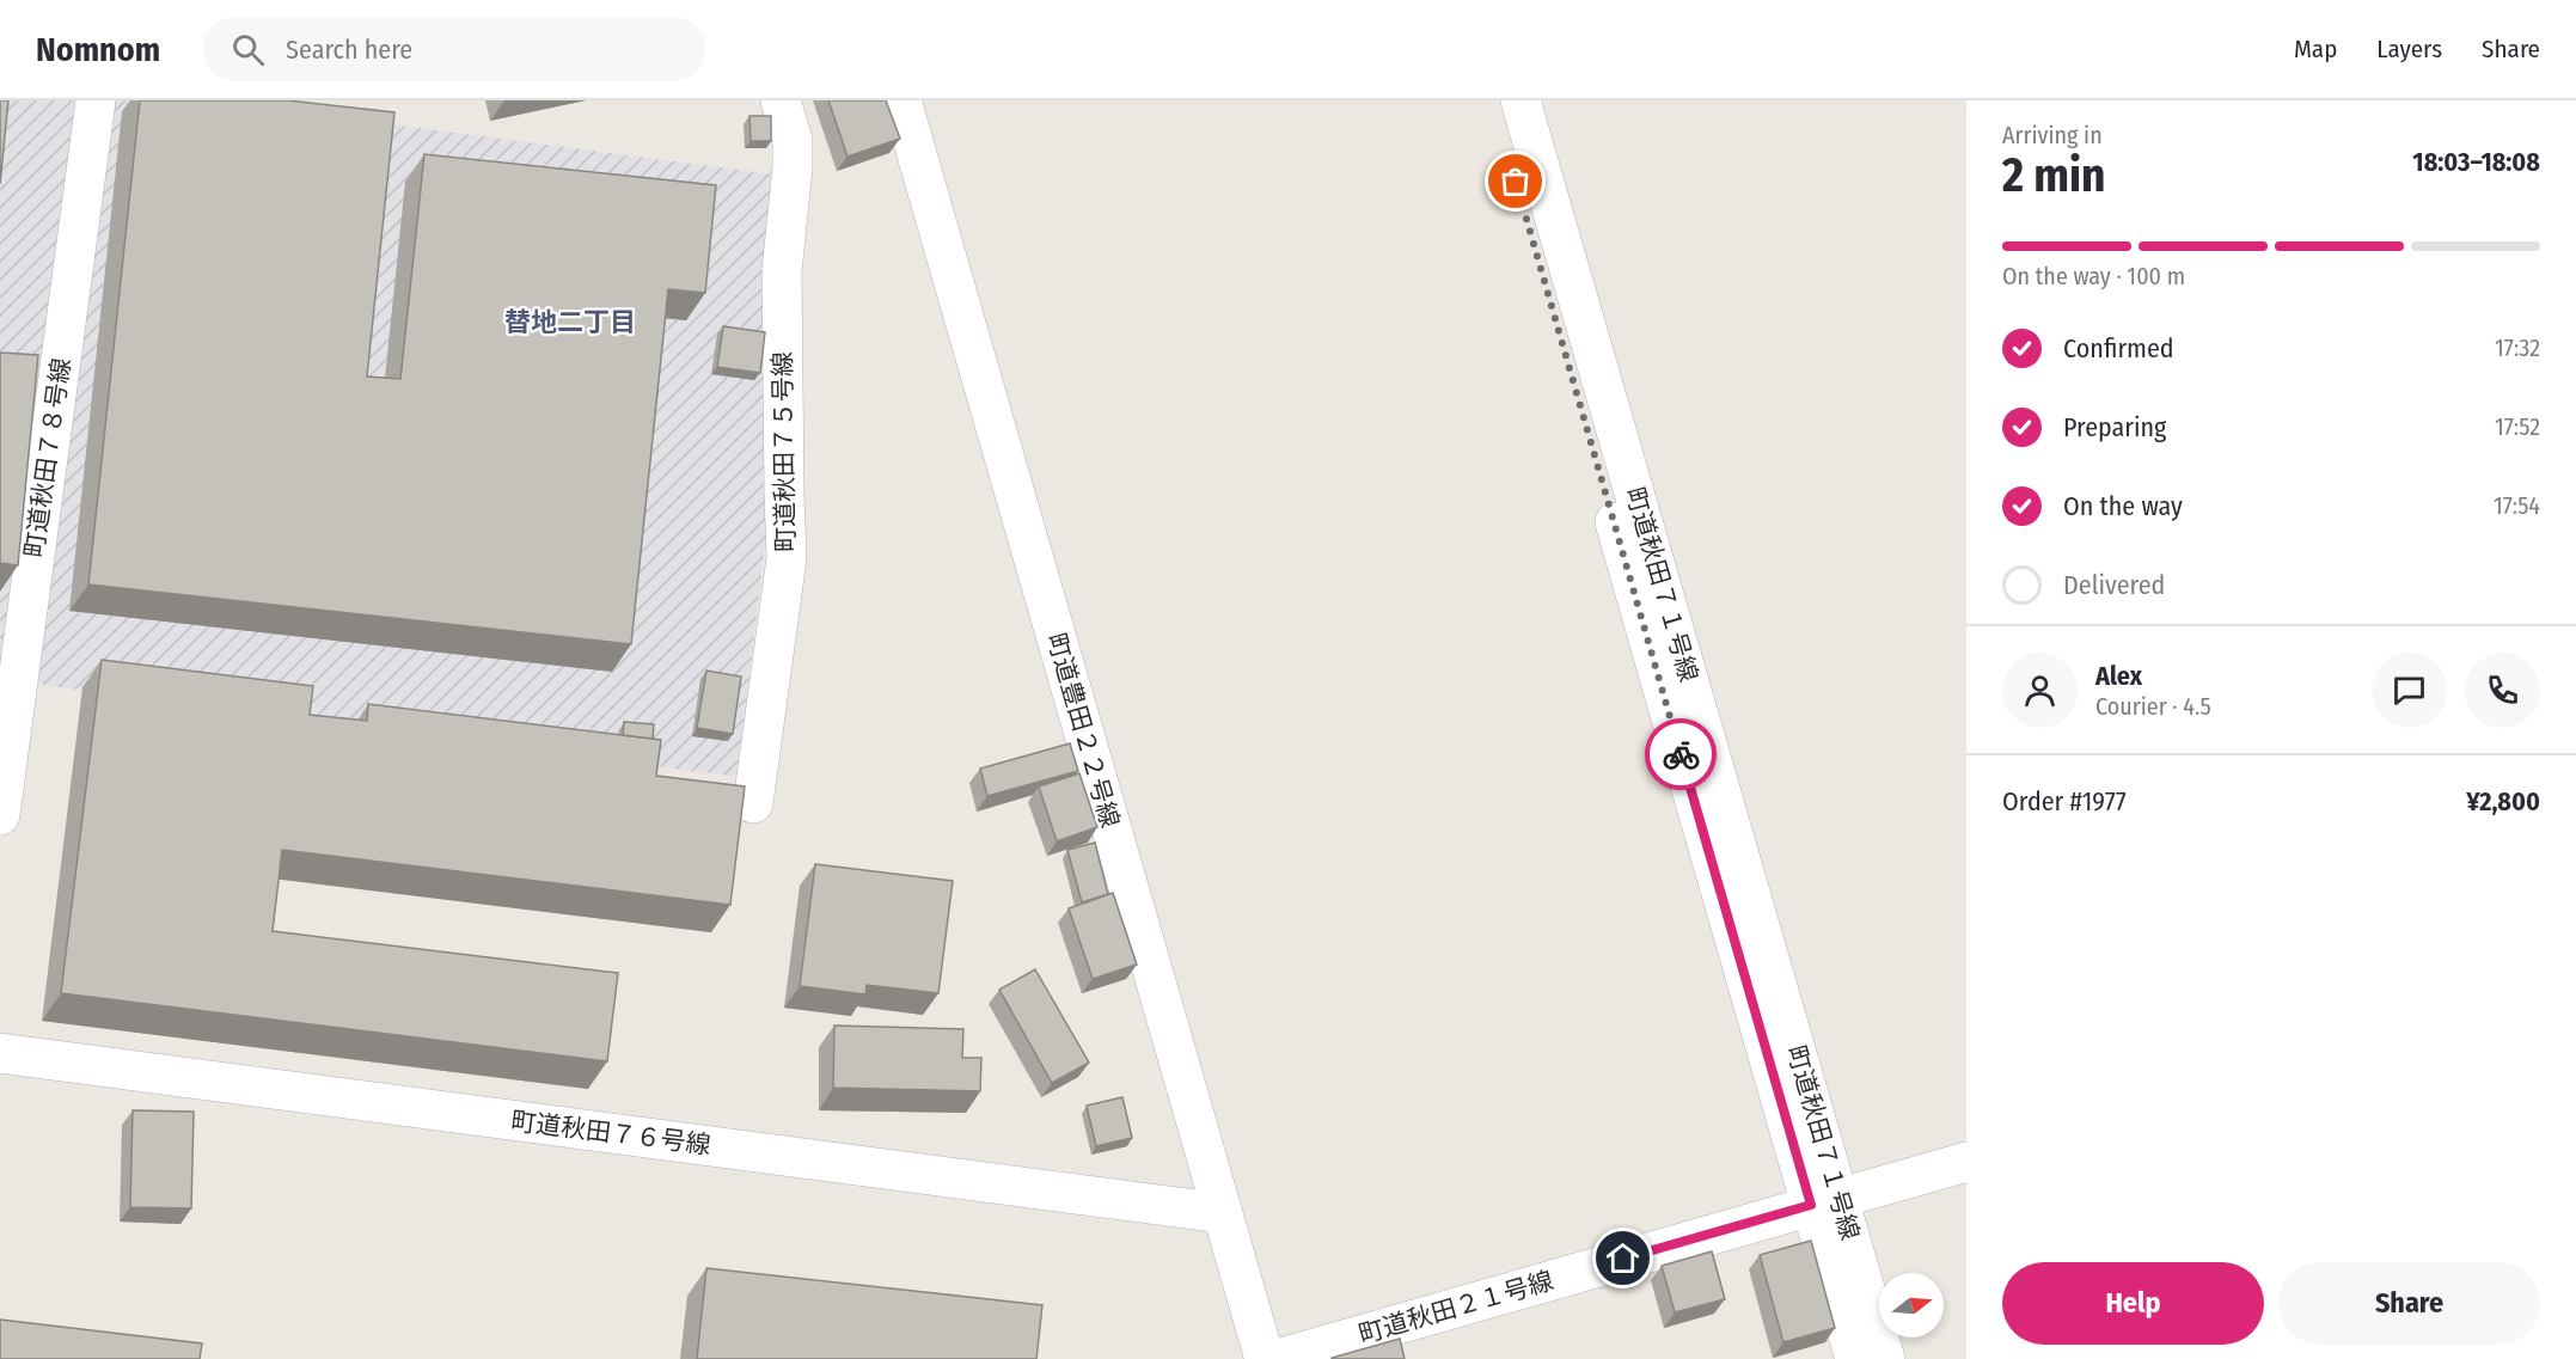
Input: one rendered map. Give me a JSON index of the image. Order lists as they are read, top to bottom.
{
  "streets": {
    "street": [
      "町道秋田７５号線",
      "町道秋田７８号線",
      "町道秋田７１号線",
      "町道豊田２２号線",
      "町道秋田７６号線",
      "町道秋田２１号線"
    ]
  },
  "crossings": [
    ["町道秋田７１号線", "町道秋田２１号線"],
    ["町道豊田２２号線", "町道秋田７６号線"]
  ],
  "districts": ["替地二丁目"],
  "north": "right",
  "page": {
    "header": "Nomnom",
    "search": "Search here",
    "nav": ["Map", "Layers", "Share"],
    "heading": ["2 min", "Arriving in", "18:03–18:08"],
    "panel": [
      "Alex",
      "Courier · 4.5",
      "Order #1977",
      "¥2,800"
    ],
    "bar": "On the way · 100 m",
    "list": [
      ["Confirmed", "17:32"],
      ["Preparing", "17:52"],
      ["On the way", "17:54"],
      "Delivered"
    ],
    "buttons": ["Help", "Share"]
  }
}
